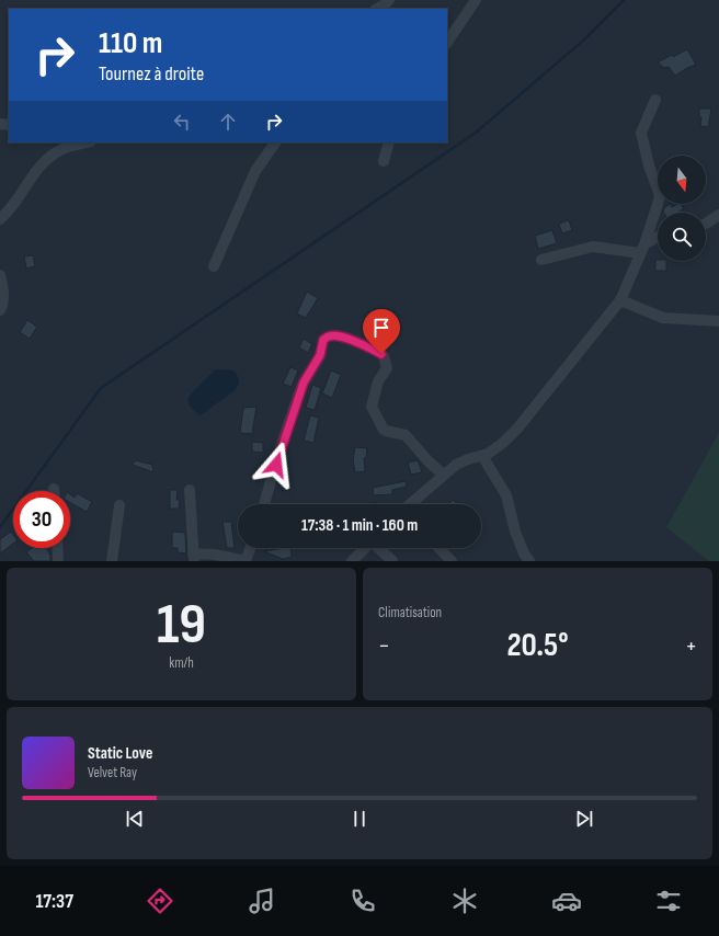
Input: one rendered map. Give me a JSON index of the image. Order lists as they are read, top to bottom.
{
  "north": "bottom",
  "page": {
    "turn": ["110 m", "Tournez à droite"],
    "limit": "30",
    "trip": "17:38 · 1 min · 160 m",
    "tile": [
      ["19", "km/h"],
      "Climatisation"
    ],
    "heat": ["−", "20.5°", "+"],
    "song": ["Static Love", "Velvet Ray"],
    "tabs": "17:37"
  }
}
